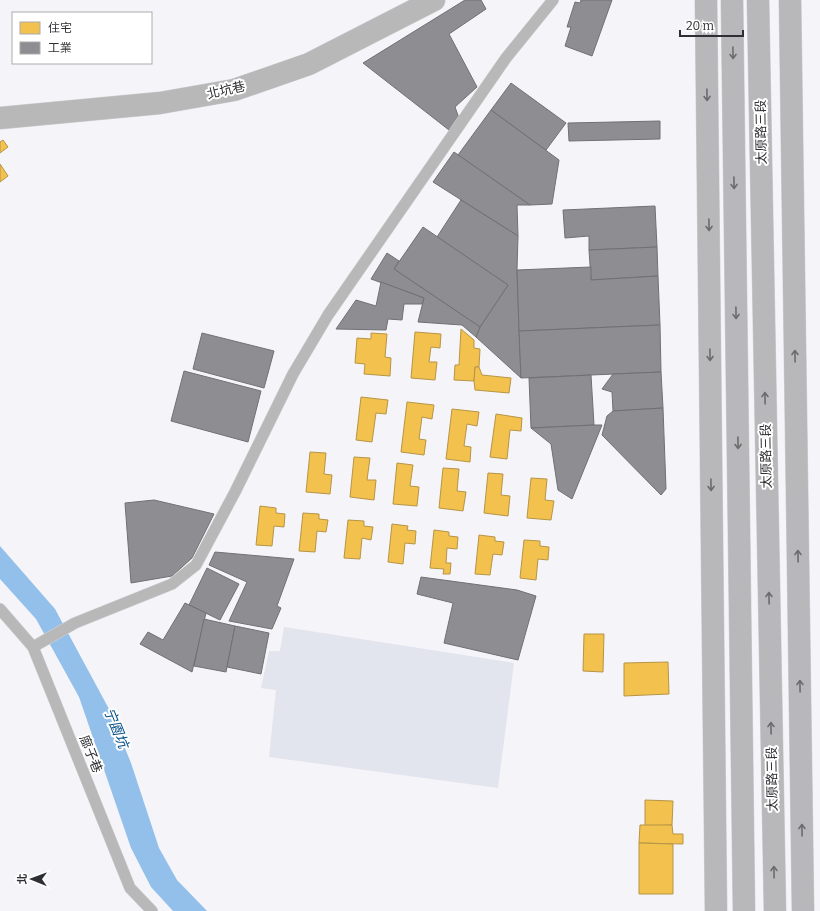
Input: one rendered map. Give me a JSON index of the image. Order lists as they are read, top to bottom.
{
  "streets": {
    "main road": ["太原路三段"],
    "street": ["北坑巷"],
    "lane": ["廍子巷"]
  },
  "water": ["宁園坑"],
  "legend": ["住宅", "工業"],
  "scale_bar": "20 m",
  "north": "left"
}
